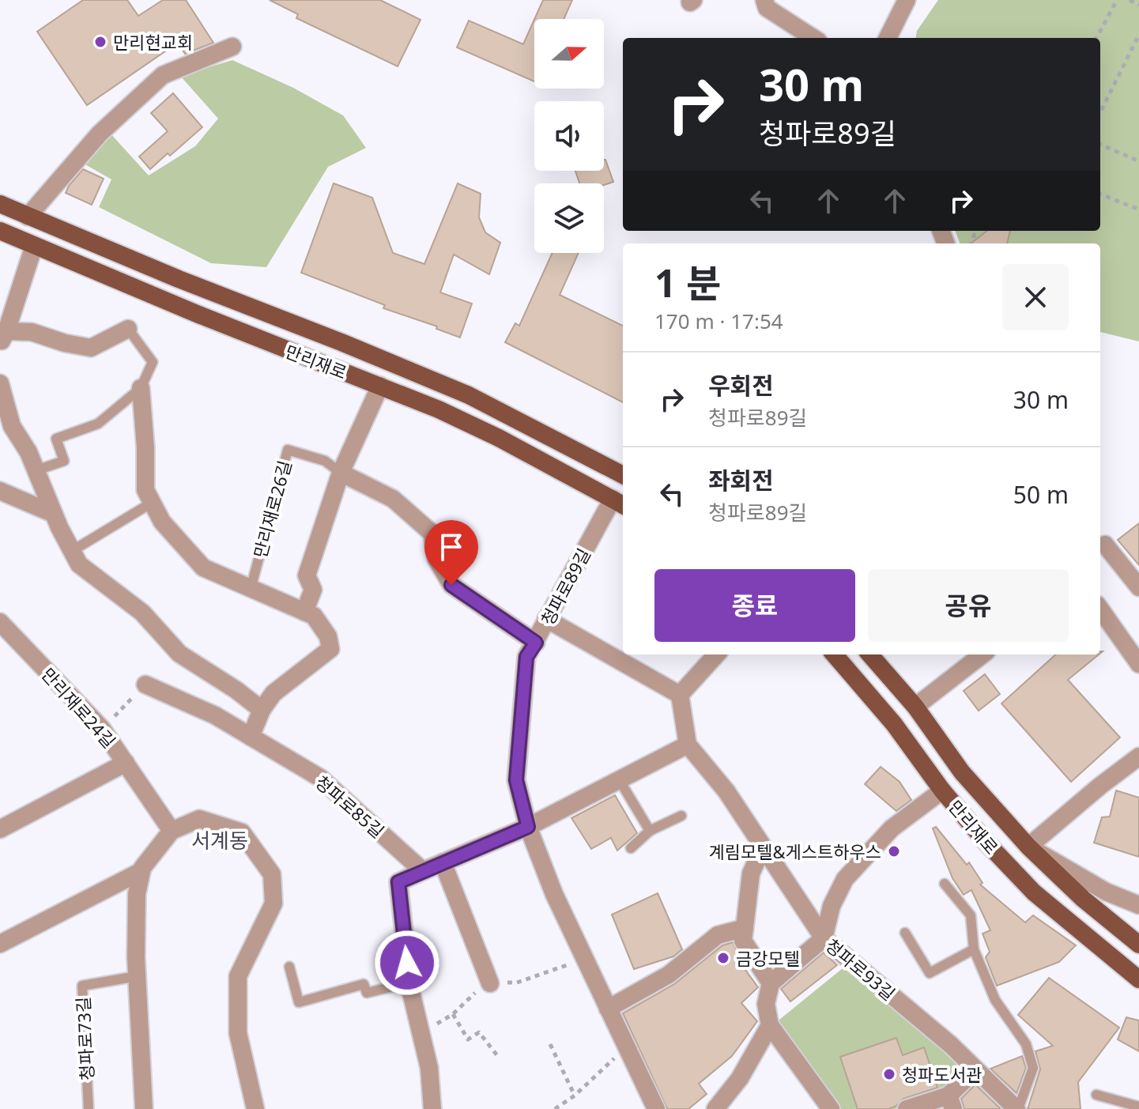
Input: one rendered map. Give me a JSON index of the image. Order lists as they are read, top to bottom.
{
  "streets": {
    "main road": ["만리재로"],
    "street": [
      "청파로89길",
      "만리재로24길",
      "청파로85길",
      "청파로93길"
    ],
    "lane": ["만리재로26길", "청파로73길"]
  },
  "crossings": [
    ["만리재로", "청파로89길"]
  ],
  "districts": ["서계동"],
  "places": [
    "만리현교회",
    "계림모텔&게스트하우스",
    "금강모텔",
    "청파도서관"
  ],
  "north": "right",
  "page": {
    "turn": ["30 m", "청파로89길"],
    "heading": ["1 분", "170 m · 17:54"],
    "list": [
      {
        "name": "우회전",
        "note": "청파로89길",
        "value": "30 m"
      },
      {
        "name": "좌회전",
        "note": "청파로89길",
        "value": "50 m"
      }
    ],
    "buttons": ["종료", "공유"]
  }
}
